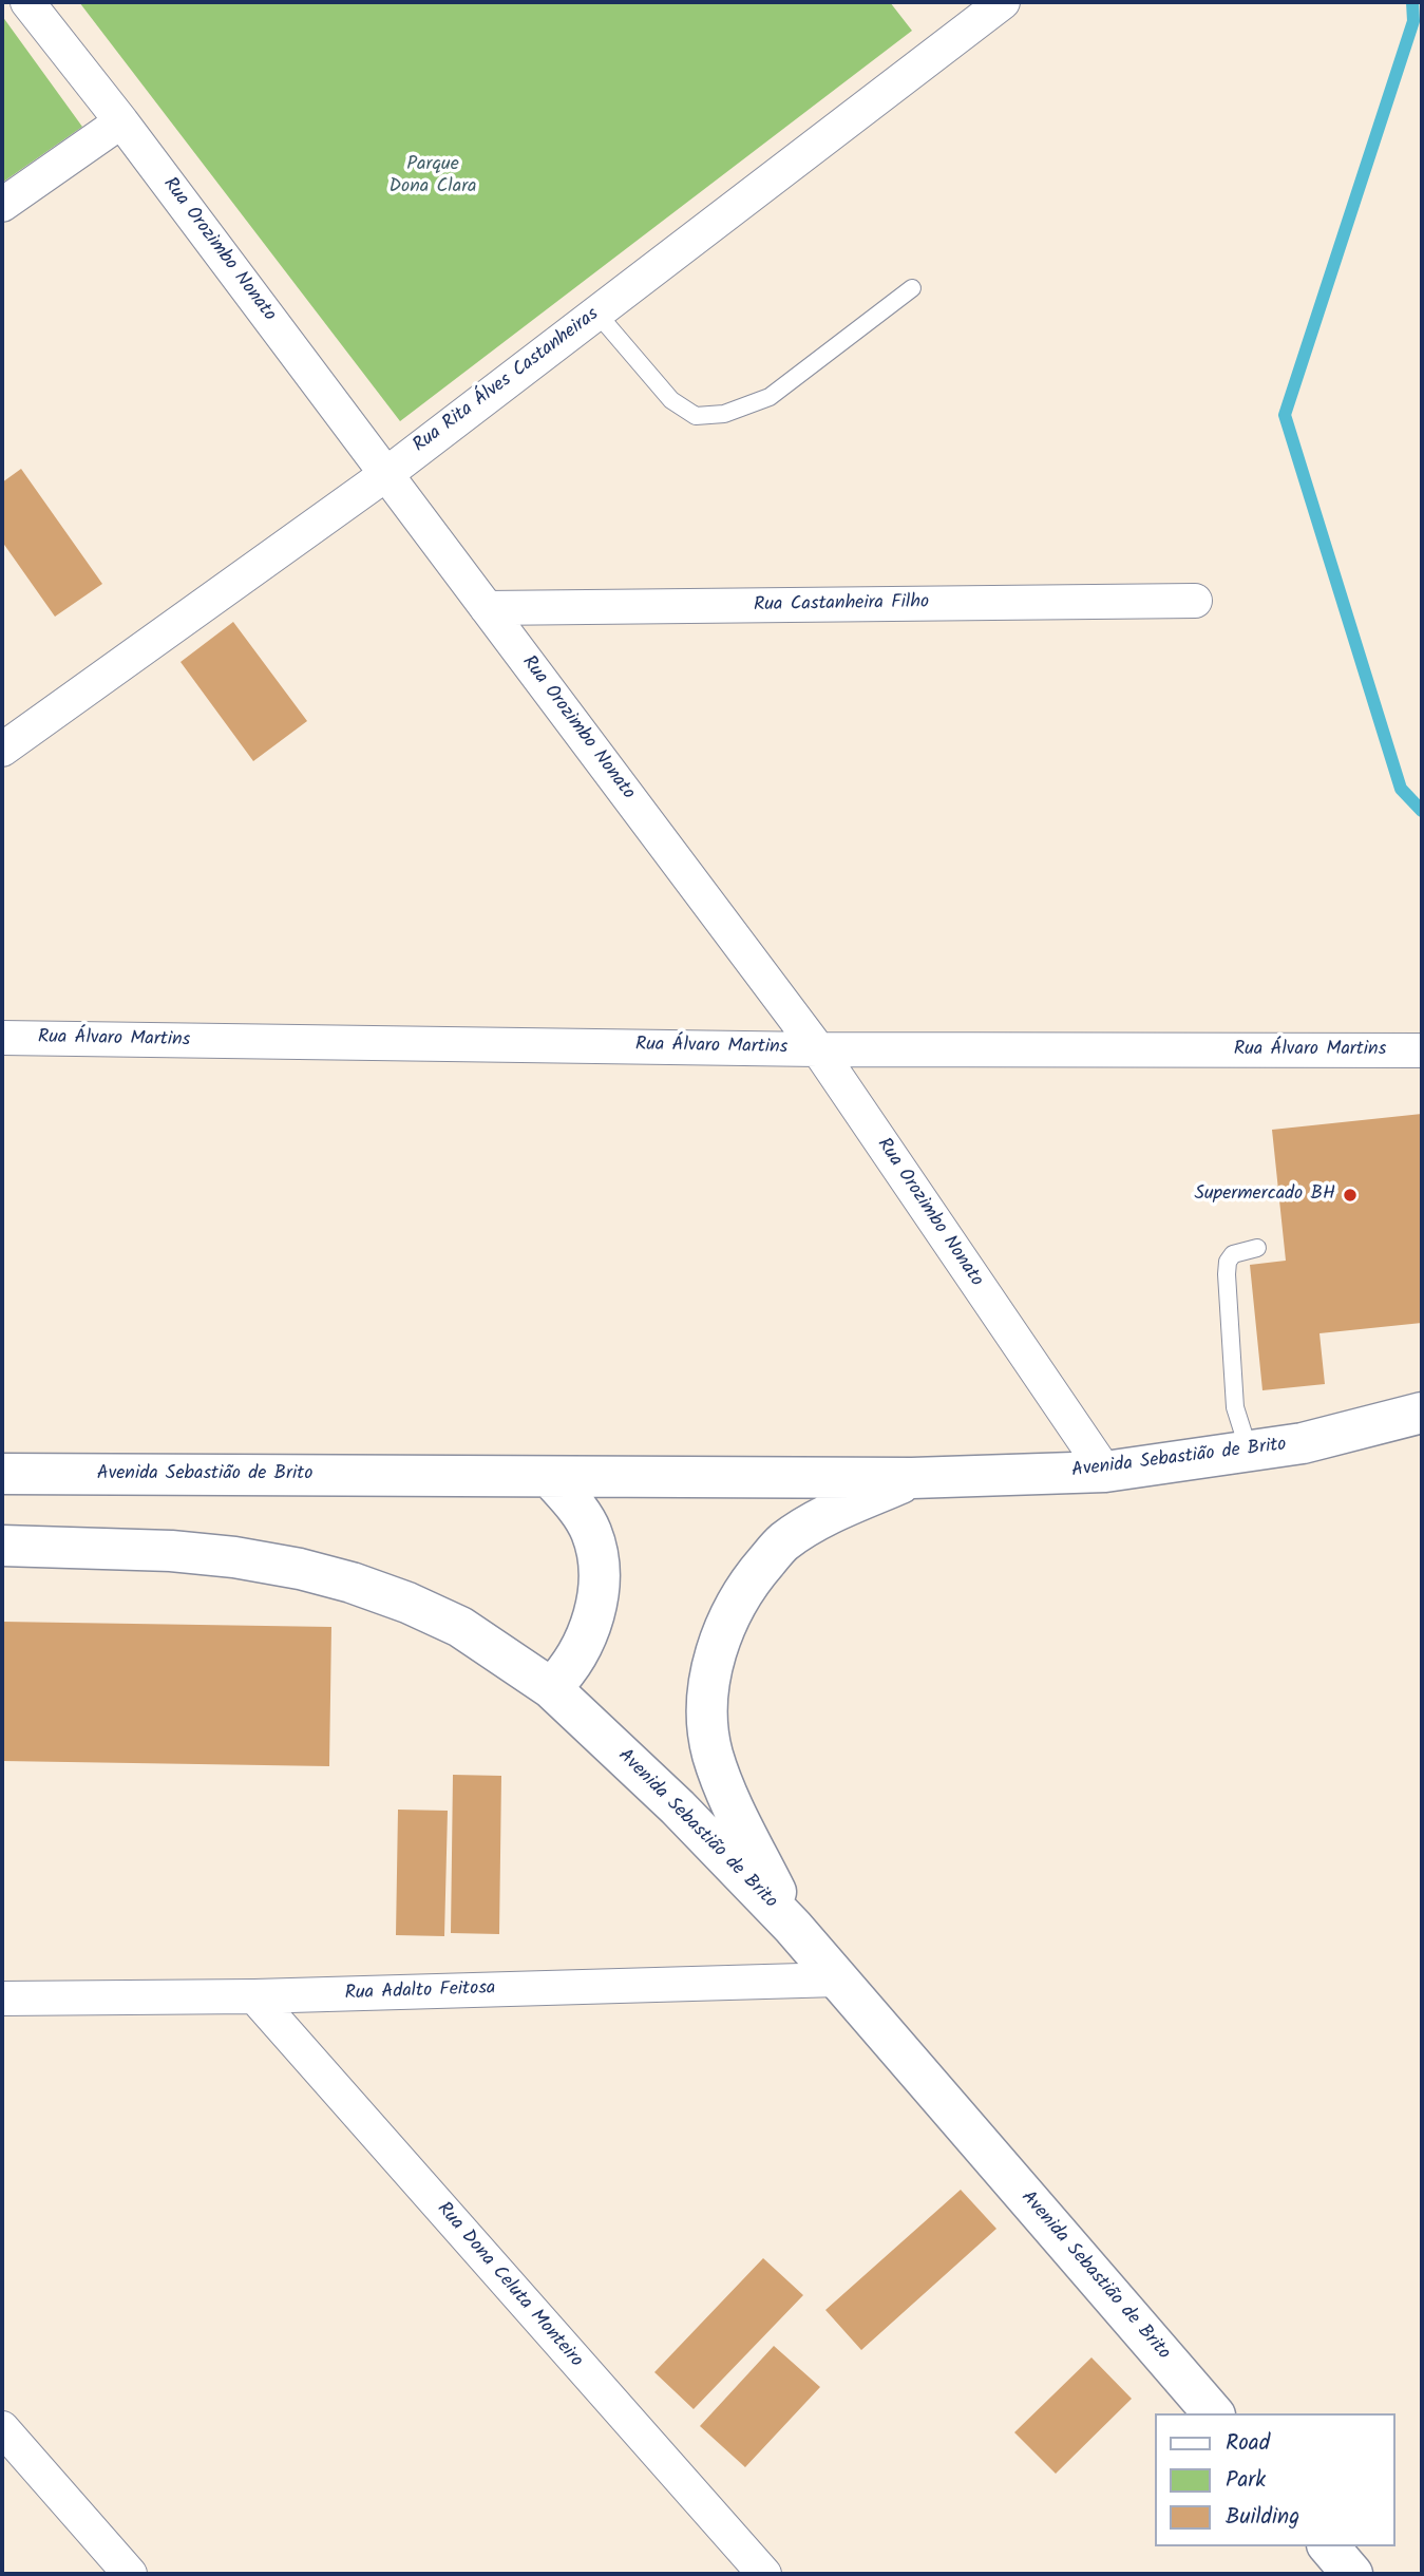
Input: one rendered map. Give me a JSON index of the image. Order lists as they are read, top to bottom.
{
  "streets": {
    "street": [
      "Rua Orozimbo Nonato",
      "Rua Rita Álves Castanheiras",
      "Rua Castanheira Filho",
      "Rua Álvaro Martins",
      "Avenida Sebastião de Brito",
      "Rua Adalto Feitosa",
      "Rua Dona Celuta Monteiro"
    ]
  },
  "crossings": [
    ["Rua Orozimbo Nonato", "Rua Rita Álves Castanheiras"],
    ["Rua Orozimbo Nonato", "Rua Castanheira Filho"],
    ["Rua Orozimbo Nonato", "Rua Álvaro Martins"],
    ["Rua Orozimbo Nonato", "Avenida Sebastião de Brito"],
    ["Avenida Sebastião de Brito", "Rua Adalto Feitosa"],
    ["Rua Adalto Feitosa", "Rua Dona Celuta Monteiro"]
  ],
  "parks": ["Parque Dona Clara"],
  "places": ["Supermercado BH"],
  "legend": ["Road", "Park", "Building"]
}
